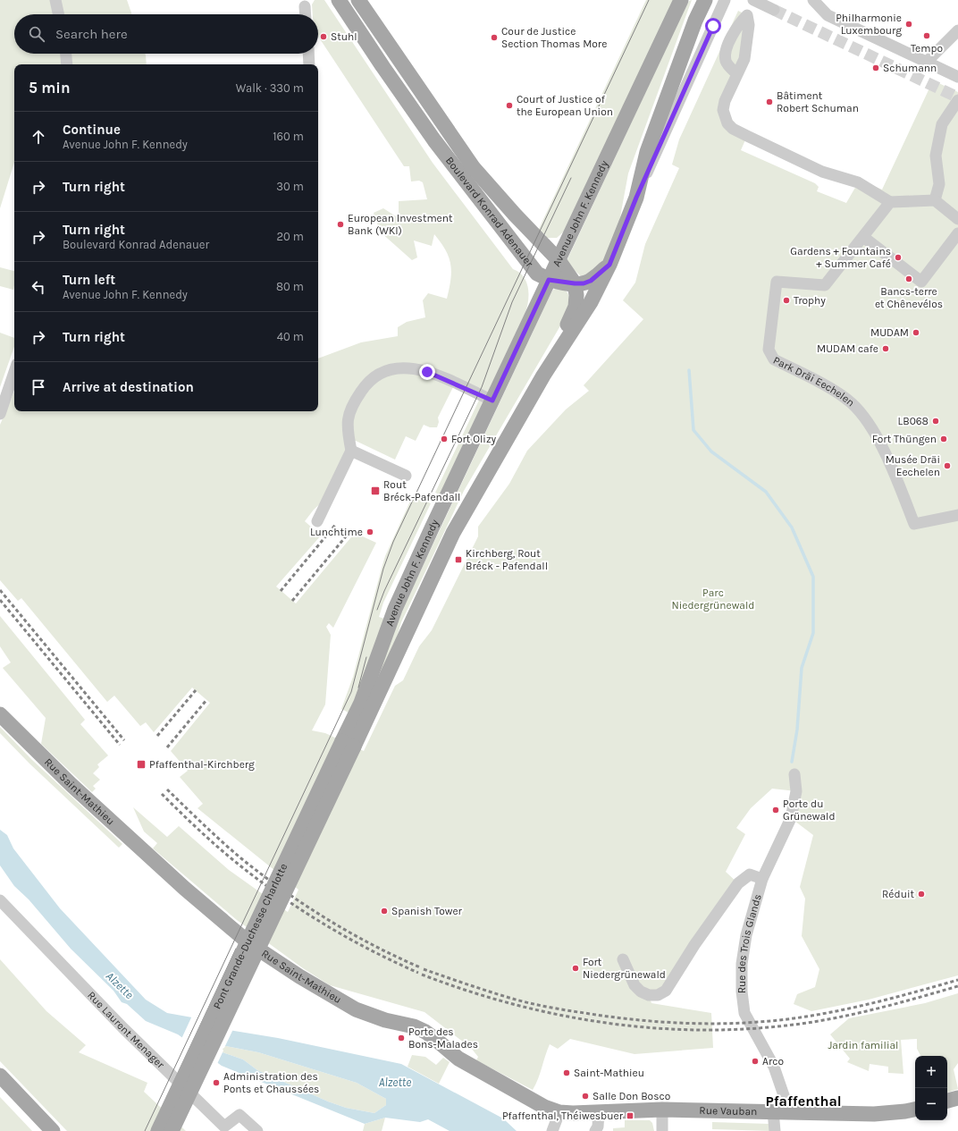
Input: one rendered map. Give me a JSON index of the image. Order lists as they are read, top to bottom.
{
  "streets": {
    "main road": [
      "Boulevard Konrad Adenauer",
      "Avenue John F. Kennedy",
      "Rue Saint-Mathieu",
      "Pont Grande-Duchesse Charlotte",
      "Rue Vauban"
    ],
    "street": ["Park Dräi Eechelen", "Rue des Trois Glands", "Rue Laurent Menager"]
  },
  "crossings": [
    ["Boulevard Konrad Adenauer", "Avenue John F. Kennedy"],
    ["Avenue John F. Kennedy", "Pont Grande-Duchesse Charlotte"],
    ["Rue Saint-Mathieu", "Rue Vauban"],
    ["Rue des Trois Glands", "Rue Vauban"]
  ],
  "districts": ["Pfaffenthal"],
  "water": ["Alzette"],
  "parks": ["Parc Niedergrünewald", "Jardin familial"],
  "places": {
    "other": [
      "Philharmonie Luxembourg",
      "Tempo",
      "Stuhl",
      "Cour de Justice Section Thomas More",
      "Schumann",
      "Bâtiment Robert Schuman",
      "Court of Justice of the European Union",
      "European Investment Bank (WKI)",
      "Gardens + Fountains + Summer Café",
      "Bancs-terre et Chênevélos",
      "Trophy",
      "MUDAM",
      "MUDAM cafe",
      "LB068",
      "Fort Olizy",
      "Fort Thüngen",
      "Musée Dräi Eechelen",
      "Lunchtime",
      "Porte du Grünewald",
      "Réduit",
      "Spanish Tower",
      "Fort Niedergrünewald",
      "Porte des Bons-Malades",
      "Arco",
      "Saint-Mathieu",
      "Administration des Ponts et Chaussées",
      "Salle Don Bosco"
    ],
    "transit": [
      "Rout Bréck-Pafendall",
      "Kirchberg, Rout Bréck - Pafendall",
      "Pfaffenthal-Kirchberg",
      "Pfaffenthal, Théiwesbuer"
    ]
  },
  "page": {
    "search": "Search here",
    "heading": ["5 min", "Walk · 330 m"],
    "list": [
      ["Continue", "Avenue John F. Kennedy", "160 m"],
      ["Turn right", "30 m"],
      ["Turn right", "Boulevard Konrad Adenauer", "20 m"],
      ["Turn left", "Avenue John F. Kennedy", "80 m"],
      ["Turn right", "40 m"],
      "Arrive at destination"
    ],
    "map_buttons": ["+", "−"]
  }
}
